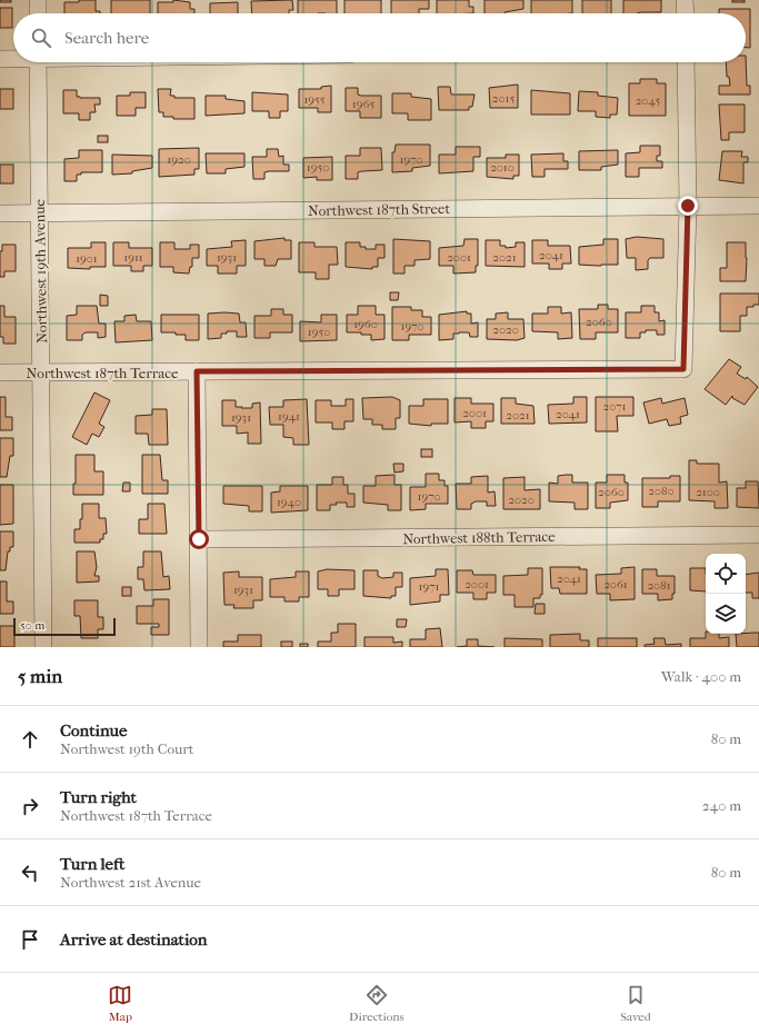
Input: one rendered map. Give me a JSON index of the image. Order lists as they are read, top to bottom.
{
  "streets": {
    "street": [
      "Northwest 187th Street",
      "Northwest 19th Avenue",
      "Northwest 187th Terrace",
      "Northwest 188th Terrace"
    ]
  },
  "crossings": [
    ["Northwest 187th Street", "Northwest 19th Avenue"],
    ["Northwest 187th Street", "Northwest 187th Terrace"],
    ["Northwest 19th Avenue", "Northwest 187th Terrace"]
  ],
  "house_numbers": [
    "2015",
    "1955",
    "2045",
    "1965",
    "1920",
    "1970",
    "1950",
    "2010",
    "2041",
    "1911",
    "1931",
    "2001",
    "2021",
    "1901",
    "2060",
    "1960",
    "1970",
    "2020",
    "1950",
    "2071",
    "2001",
    "2041",
    "2021",
    "1941",
    "1931",
    "2080",
    "2060",
    "2100",
    "1970",
    "2020",
    "1940",
    "2041",
    "2001",
    "2061",
    "2081",
    "1971",
    "1931"
  ],
  "scale_bar": "50 m",
  "page": {
    "search": "Search here",
    "scale": "50 m",
    "heading": ["5 min", "Walk · 400 m"],
    "list": [
      ["Continue", "Northwest 19th Court", "80 m"],
      ["Turn right", "Northwest 187th Terrace", "240 m"],
      ["Turn left", "Northwest 21st Avenue", "80 m"],
      "Arrive at destination"
    ],
    "nav": ["Map", "Directions", "Saved"]
  }
}
